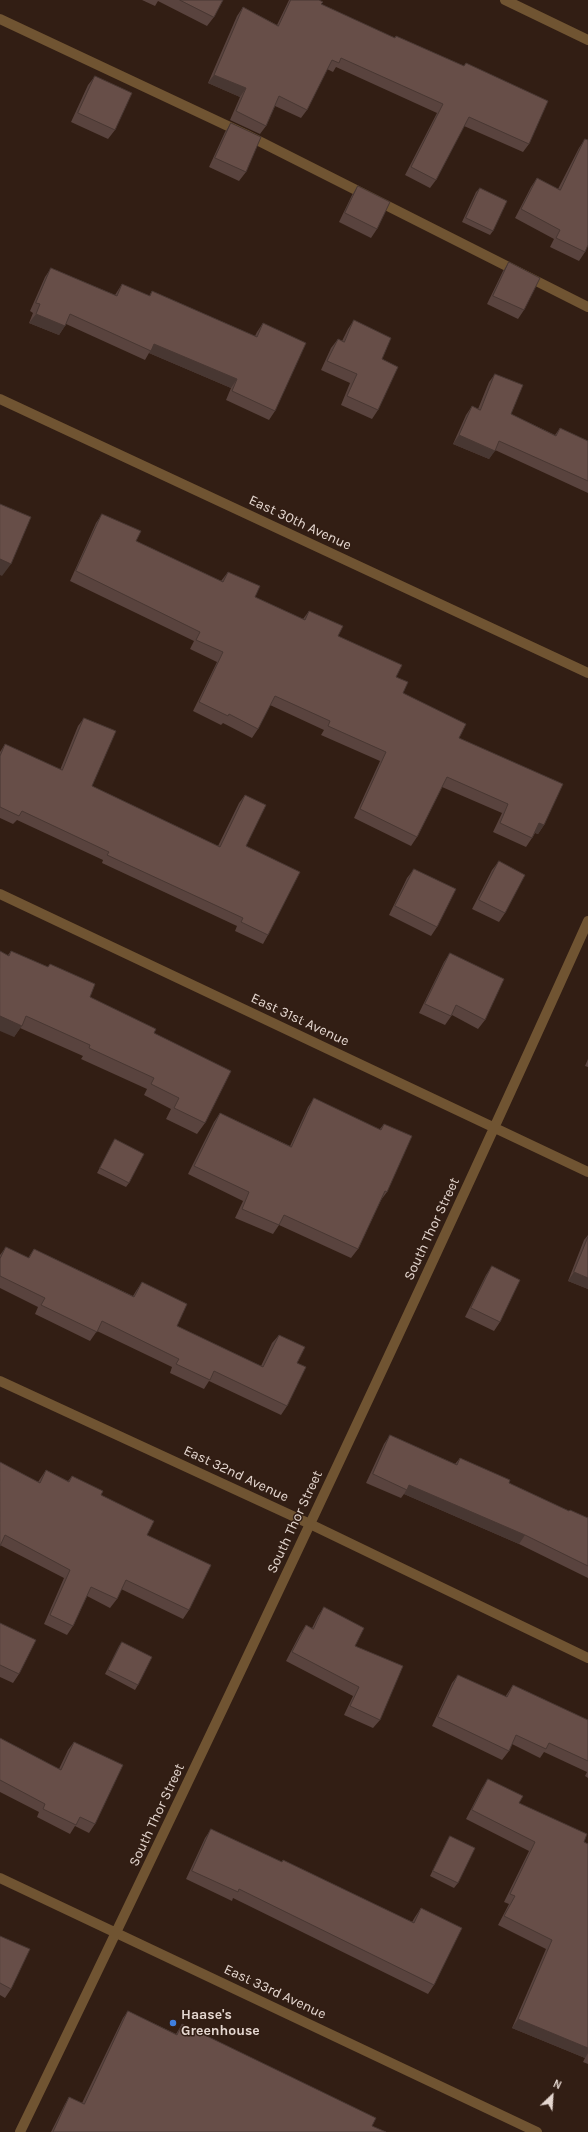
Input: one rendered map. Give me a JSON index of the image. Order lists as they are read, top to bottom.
{
  "streets": {
    "street": [
      "East 30th Avenue",
      "East 31st Avenue",
      "South Thor Street",
      "East 32nd Avenue",
      "East 33rd Avenue"
    ]
  },
  "crossings": [
    ["East 31st Avenue", "South Thor Street"],
    ["South Thor Street", "East 32nd Avenue"],
    ["South Thor Street", "East 33rd Avenue"]
  ],
  "places": ["Haase's Greenhouse"],
  "north": "top right"
}
